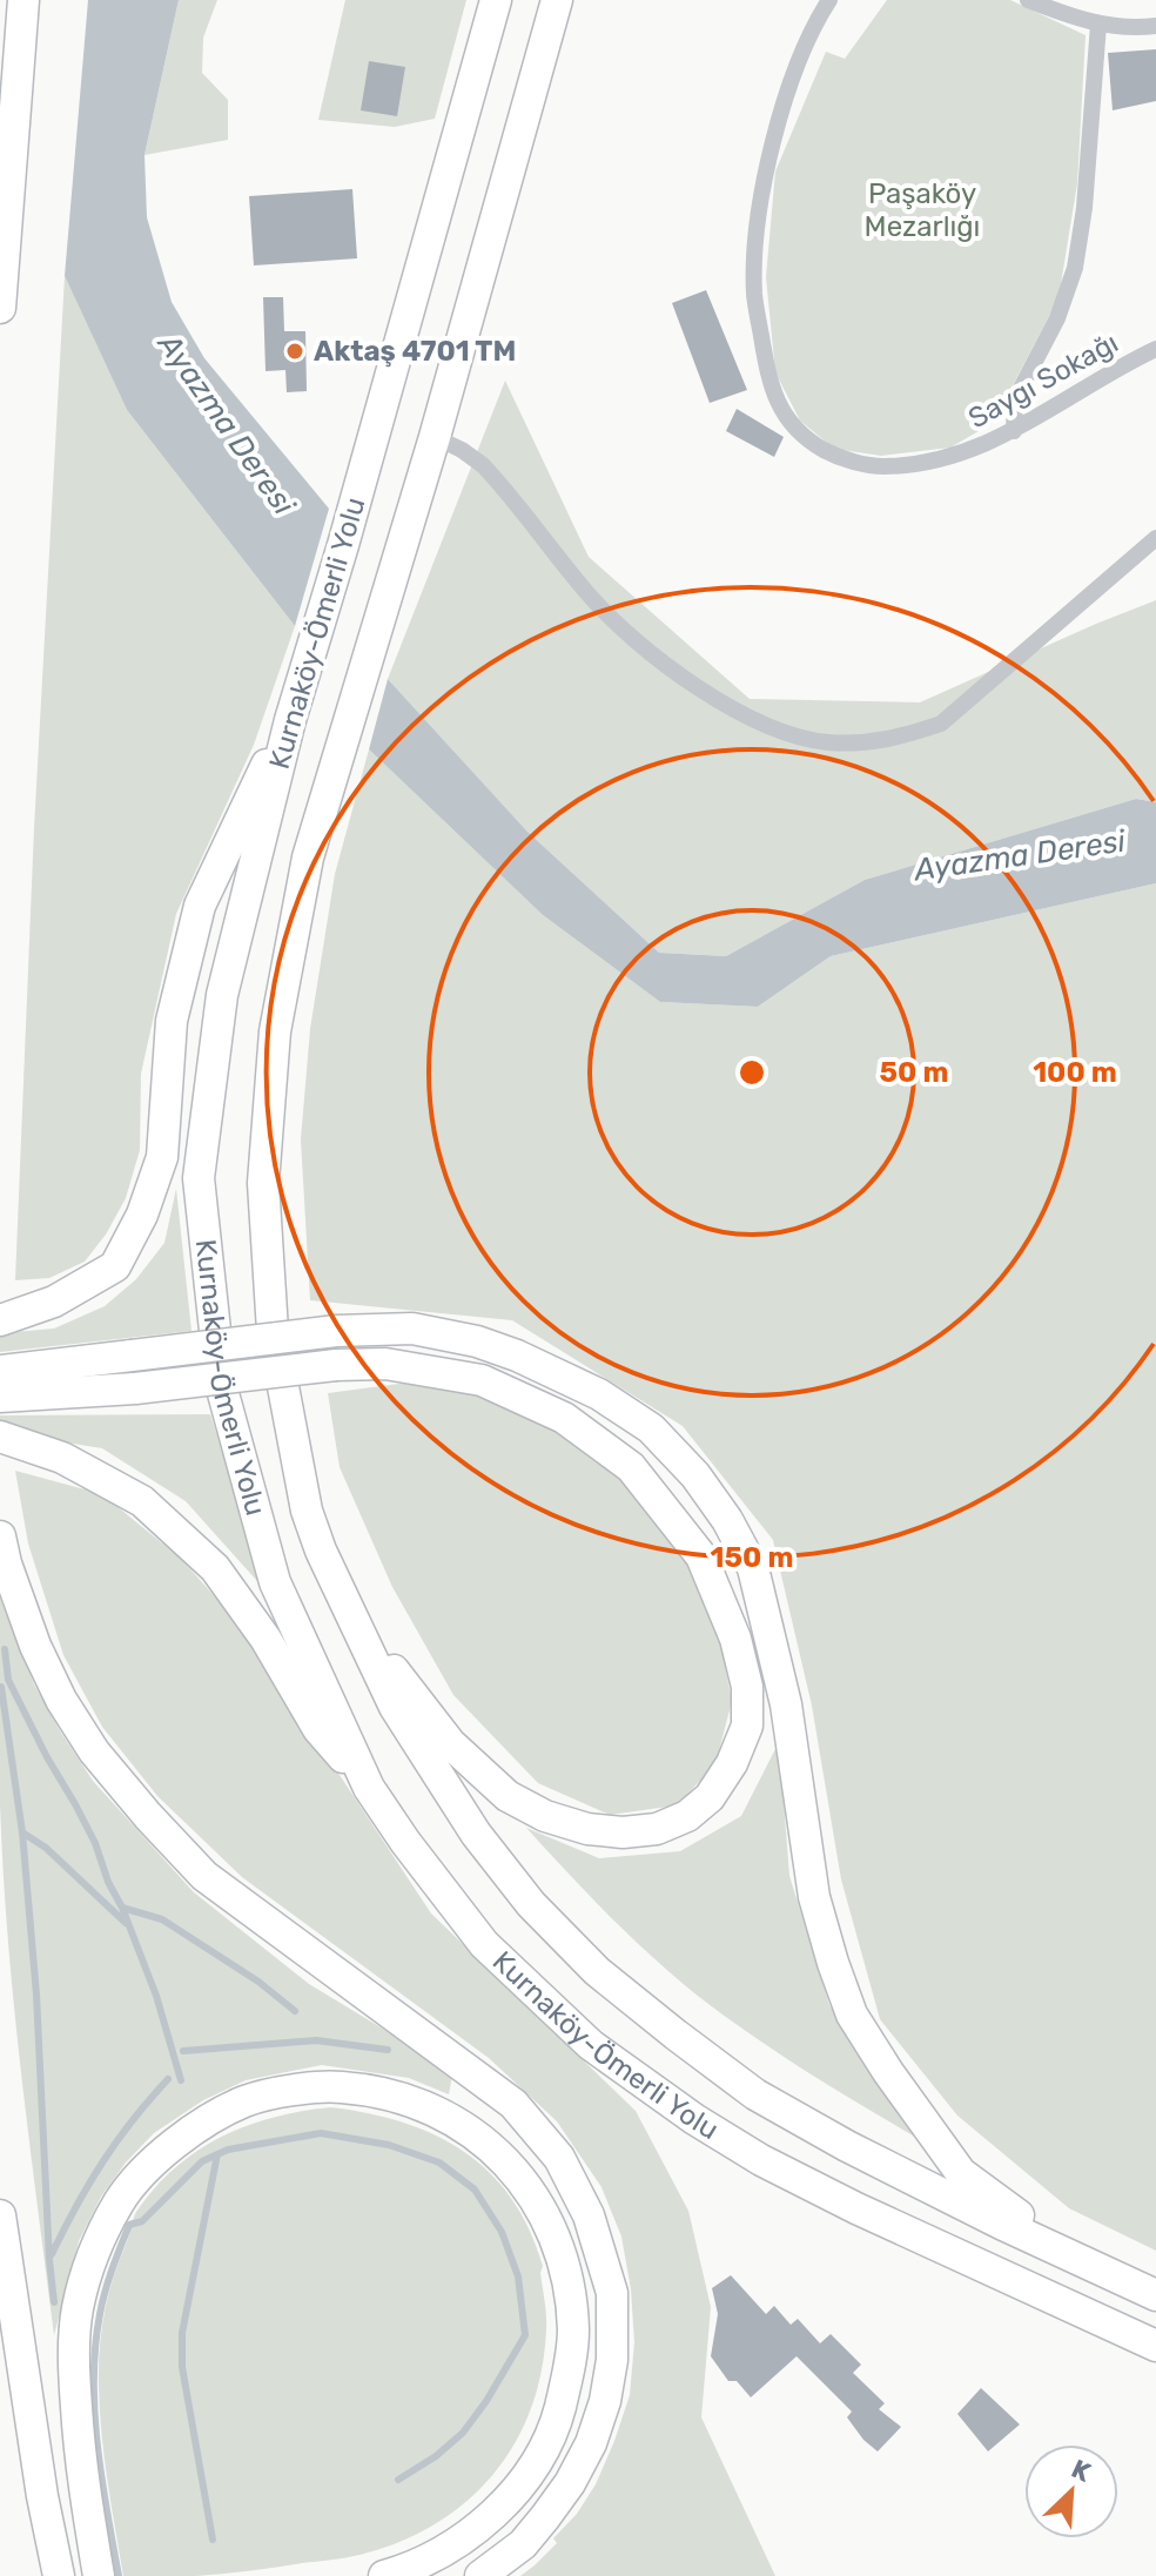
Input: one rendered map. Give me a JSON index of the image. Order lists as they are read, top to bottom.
{
  "streets": {
    "highway": ["Kurnaköy-Ömerli Yolu"],
    "street": ["Saygı Sokağı"]
  },
  "water": ["Ayazma Deresi"],
  "parks": ["Paşaköy Mezarlığı"],
  "places": ["Aktaş 4701 TM"],
  "north": "top right",
  "rings": ["50 m", "100 m", "150 m"]
}
